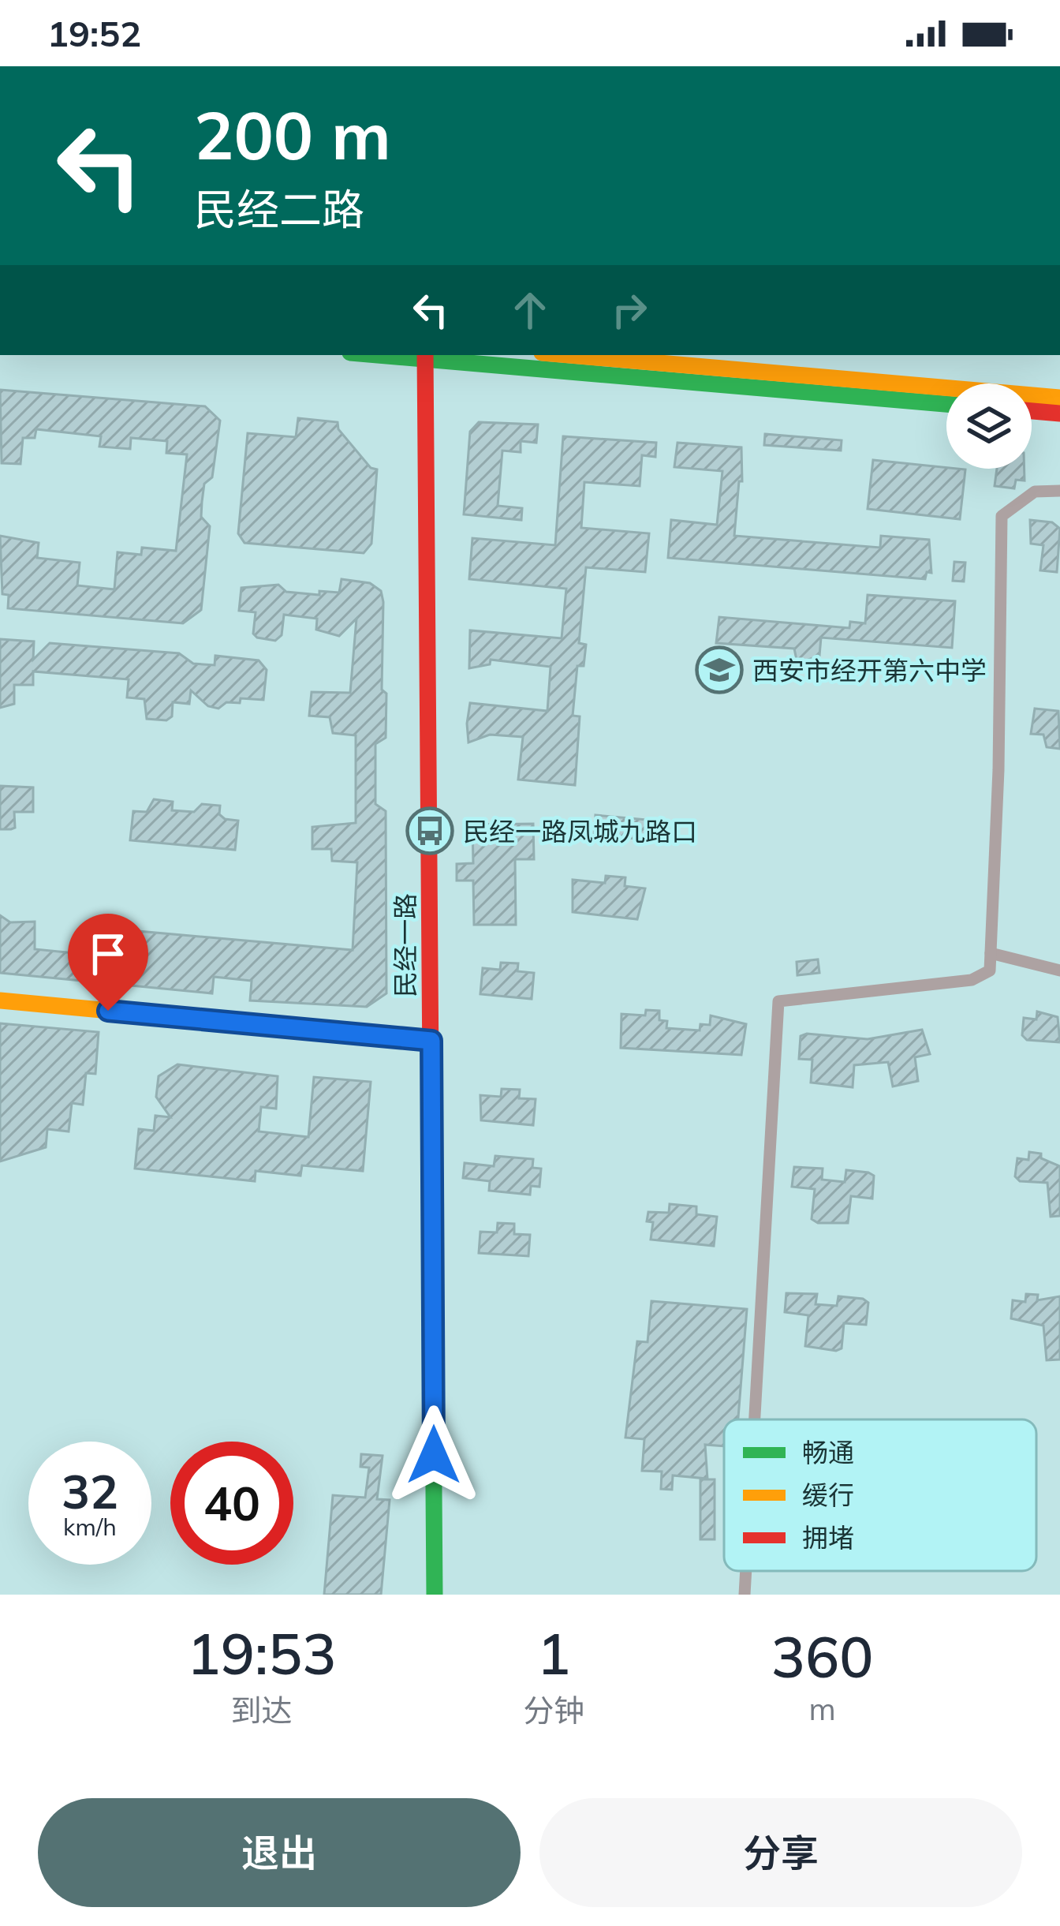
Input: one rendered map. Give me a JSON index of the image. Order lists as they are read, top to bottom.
{
  "streets": {
    "street": ["民经一路"]
  },
  "places": {
    "school or university": ["西安市经开第六中学"],
    "bus stop": ["民经一路凤城九路口"]
  },
  "legend": ["畅通", "缓行", "拥堵"],
  "page": {
    "status": "19:52",
    "turn": ["200 m", "民经二路"],
    "speed": "32 km/h",
    "limit": "40",
    "eta": [
      "19:53",
      "到达",
      "1",
      "分钟",
      "360",
      "m"
    ],
    "buttons": ["退出", "分享"]
  }
}
